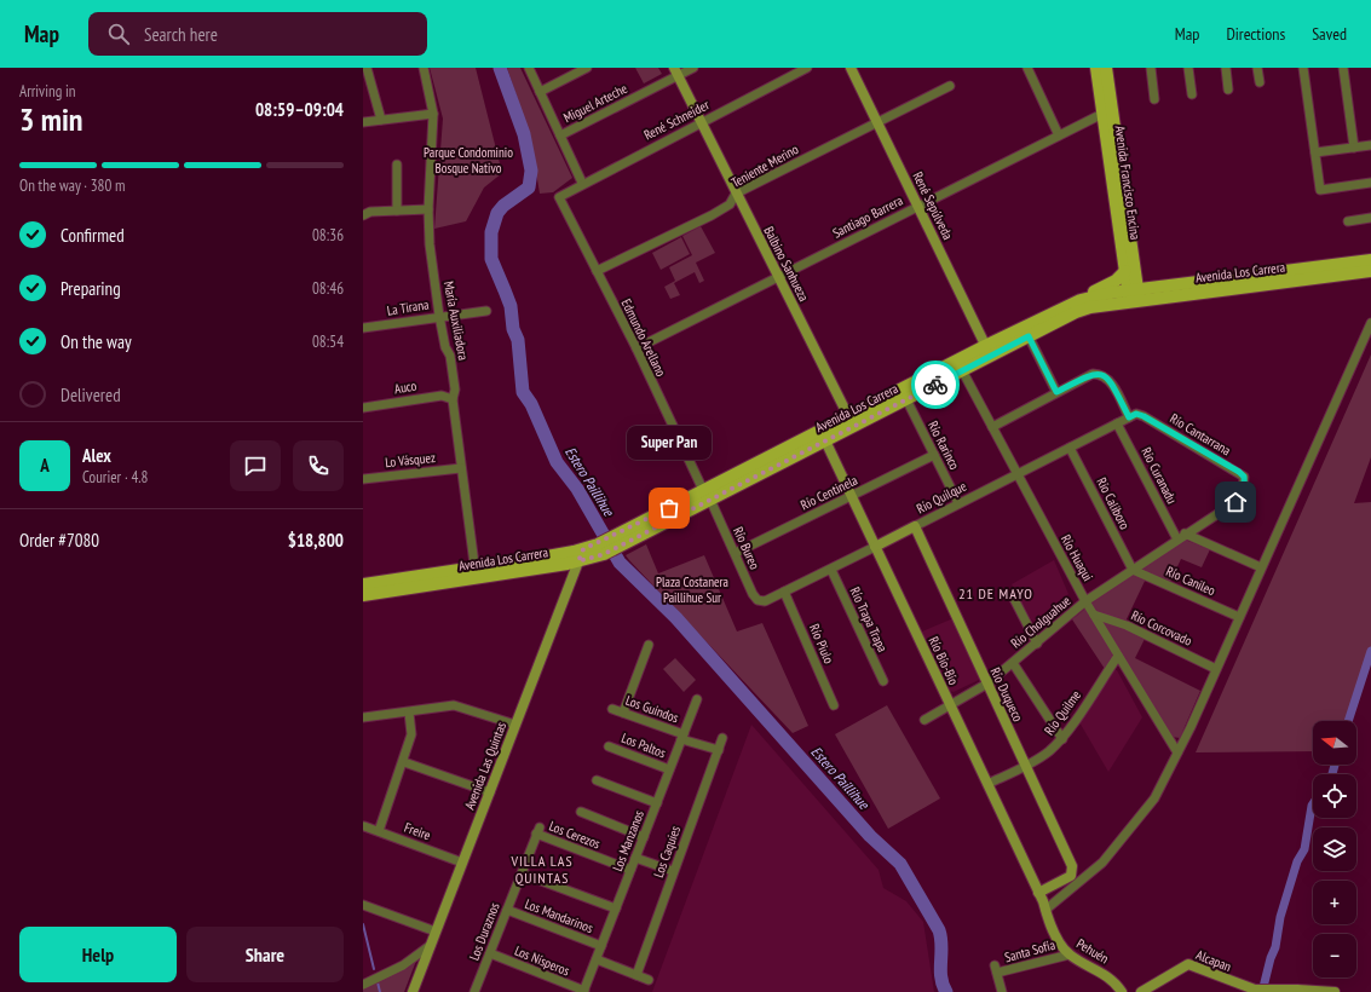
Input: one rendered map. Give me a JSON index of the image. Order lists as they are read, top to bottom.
{
  "streets": {
    "main road": ["Avenida Francisco Encina", "Avenida Los Carrera"],
    "street": [
      "Miguel Arteche",
      "René Schneider",
      "Teniente Merino",
      "René Sepúlveda",
      "Santiago Barrera",
      "Balbino Sanhueza",
      "La Tirana",
      "María Auxiliadora",
      "Edmundo Arellano",
      "Auco",
      "Río Cantarrana",
      "Río Rarinco",
      "Lo Vásquez",
      "Río Curanadu",
      "Río Centinela",
      "Río Quilque",
      "Río Caliboro",
      "Río Bureo",
      "Río Huaqui",
      "Río Canileo",
      "Río Trapa Trapa",
      "Río Cholguahue",
      "Río Corcovado",
      "Río Piulo",
      "Río Bío-Bío",
      "Río Duqueco",
      "Los Guindos",
      "Río Quilme",
      "Los Paltos",
      "Avenida Las Quintas",
      "Freire",
      "Los Cerezos",
      "Los Manzanos",
      "Los Caquies",
      "Los Mandarinos",
      "Los Duraznos",
      "Santa Sofía",
      "Pehuén",
      "Los Nísperos",
      "Alcapan"
    ]
  },
  "crossings": [
    ["Miguel Arteche", "Balbino Sanhueza"],
    ["René Schneider", "Balbino Sanhueza"],
    ["René Schneider", "Edmundo Arellano"],
    ["Teniente Merino", "René Sepúlveda"],
    ["Teniente Merino", "Balbino Sanhueza"],
    ["Teniente Merino", "Edmundo Arellano"],
    ["Avenida Francisco Encina", "Santiago Barrera"],
    ["Avenida Francisco Encina", "Avenida Los Carrera"],
    ["René Sepúlveda", "Santiago Barrera"],
    ["René Sepúlveda", "Avenida Los Carrera"],
    ["Santiago Barrera", "Balbino Sanhueza"],
    ["Santiago Barrera", "Edmundo Arellano"],
    ["Balbino Sanhueza", "Avenida Los Carrera"],
    ["Avenida Los Carrera", "María Auxiliadora"],
    ["Avenida Los Carrera", "Edmundo Arellano"],
    ["Avenida Los Carrera", "Río Rarinco"],
    ["Avenida Los Carrera", "Río Bureo"],
    ["Avenida Los Carrera", "Río Huaqui"],
    ["Avenida Los Carrera", "Río Bío-Bío"],
    ["Avenida Los Carrera", "Avenida Las Quintas"],
    ["La Tirana", "María Auxiliadora"],
    ["María Auxiliadora", "Auco"],
    ["María Auxiliadora", "Lo Vásquez"],
    ["Edmundo Arellano", "Río Bureo"],
    ["Río Cantarrana", "Río Quilque"],
    ["Río Cantarrana", "Río Cholguahue"],
    ["Río Rarinco", "Río Centinela"],
    ["Río Rarinco", "Río Quilque"],
    ["Río Curanadu", "Río Quilque"],
    ["Río Curanadu", "Río Cholguahue"],
    ["Río Centinela", "Río Bureo"],
    ["Río Centinela", "Río Bío-Bío"],
    ["Río Quilque", "Río Caliboro"],
    ["Río Quilque", "Río Bureo"],
    ["Río Quilque", "Río Huaqui"],
    ["Río Quilque", "Río Trapa Trapa"],
    ["Río Quilque", "Río Piulo"],
    ["Río Quilque", "Río Bío-Bío"],
    ["Río Quilque", "Río Duqueco"],
    ["Río Caliboro", "Río Canileo"],
    ["Río Caliboro", "Río Cholguahue"],
    ["Río Huaqui", "Río Cholguahue"],
    ["Río Huaqui", "Río Corcovado"],
    ["Río Huaqui", "Río Quilme"],
    ["Río Canileo", "Río Cholguahue"],
    ["Río Cholguahue", "Río Bío-Bío"],
    ["Río Cholguahue", "Río Duqueco"],
    ["Río Bío-Bío", "Río Duqueco"],
    ["Río Bío-Bío", "Río Quilme"],
    ["Río Bío-Bío", "Pehuén"],
    ["Río Duqueco", "Río Quilme"],
    ["Río Duqueco", "Pehuén"],
    ["Los Guindos", "Los Manzanos"],
    ["Los Guindos", "Los Caquies"],
    ["Los Paltos", "Los Manzanos"],
    ["Avenida Las Quintas", "Freire"],
    ["Los Cerezos", "Los Manzanos"],
    ["Los Cerezos", "Los Duraznos"],
    ["Los Manzanos", "Los Mandarinos"],
    ["Los Manzanos", "Los Nísperos"],
    ["Los Mandarinos", "Los Duraznos"],
    ["Los Duraznos", "Los Nísperos"],
    ["Santa Sofía", "Pehuén"]
  ],
  "districts": ["21 DE MAYO", "VILLA LAS QUINTAS"],
  "water": ["Estero Paillihue"],
  "parks": ["Parque Condominio Bosque Nativo", "Plaza Costanera Paillihue Sur"],
  "places": ["Super Pan"],
  "north": "left",
  "page": {
    "header": "Map",
    "search": "Search here",
    "nav": ["Map", "Directions", "Saved"],
    "heading": ["3 min", "Arriving in", "08:59–09:04"],
    "panel": [
      "Alex",
      "Courier · 4.8",
      "Order #7080",
      "$18,800"
    ],
    "bar": "On the way · 380 m",
    "list": [
      ["Confirmed", "08:36"],
      ["Preparing", "08:46"],
      ["On the way", "08:54"],
      "Delivered"
    ],
    "bubble": "Super Pan",
    "round": "A",
    "map_buttons": ["+", "−"],
    "buttons": ["Help", "Share"]
  }
}
